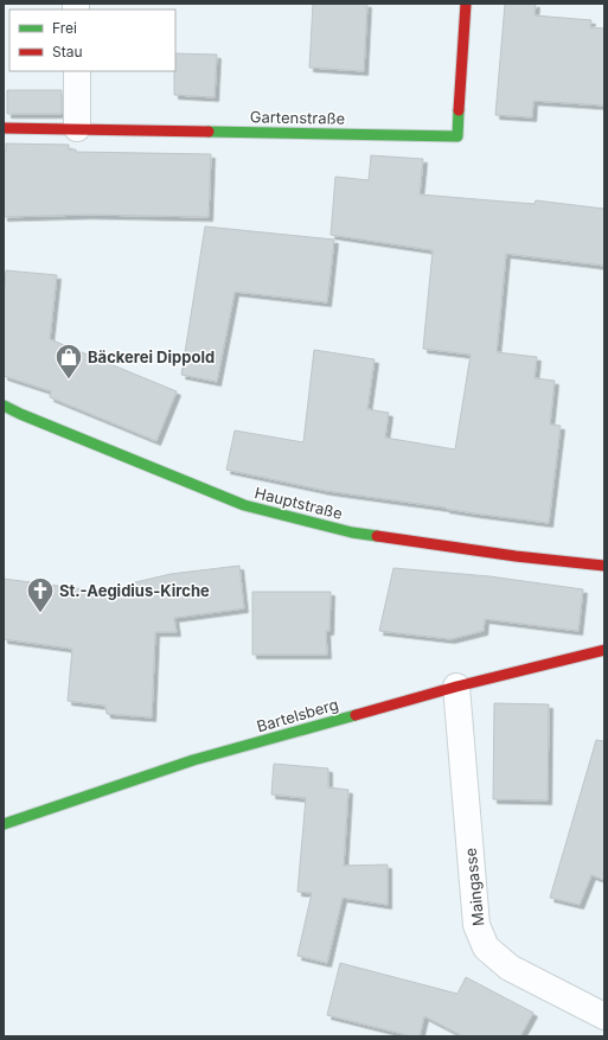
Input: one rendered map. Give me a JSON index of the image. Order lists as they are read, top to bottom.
{
  "streets": {
    "street": [
      "Gartenstraße",
      "Hauptstraße",
      "Bartelsberg",
      "Maingasse"
    ]
  },
  "crossings": [
    ["Bartelsberg", "Maingasse"]
  ],
  "places": {
    "shop": ["Bäckerei Dippold"],
    "church": ["St.-Aegidius-Kirche"]
  },
  "legend": ["Frei", "Stau"]
}
